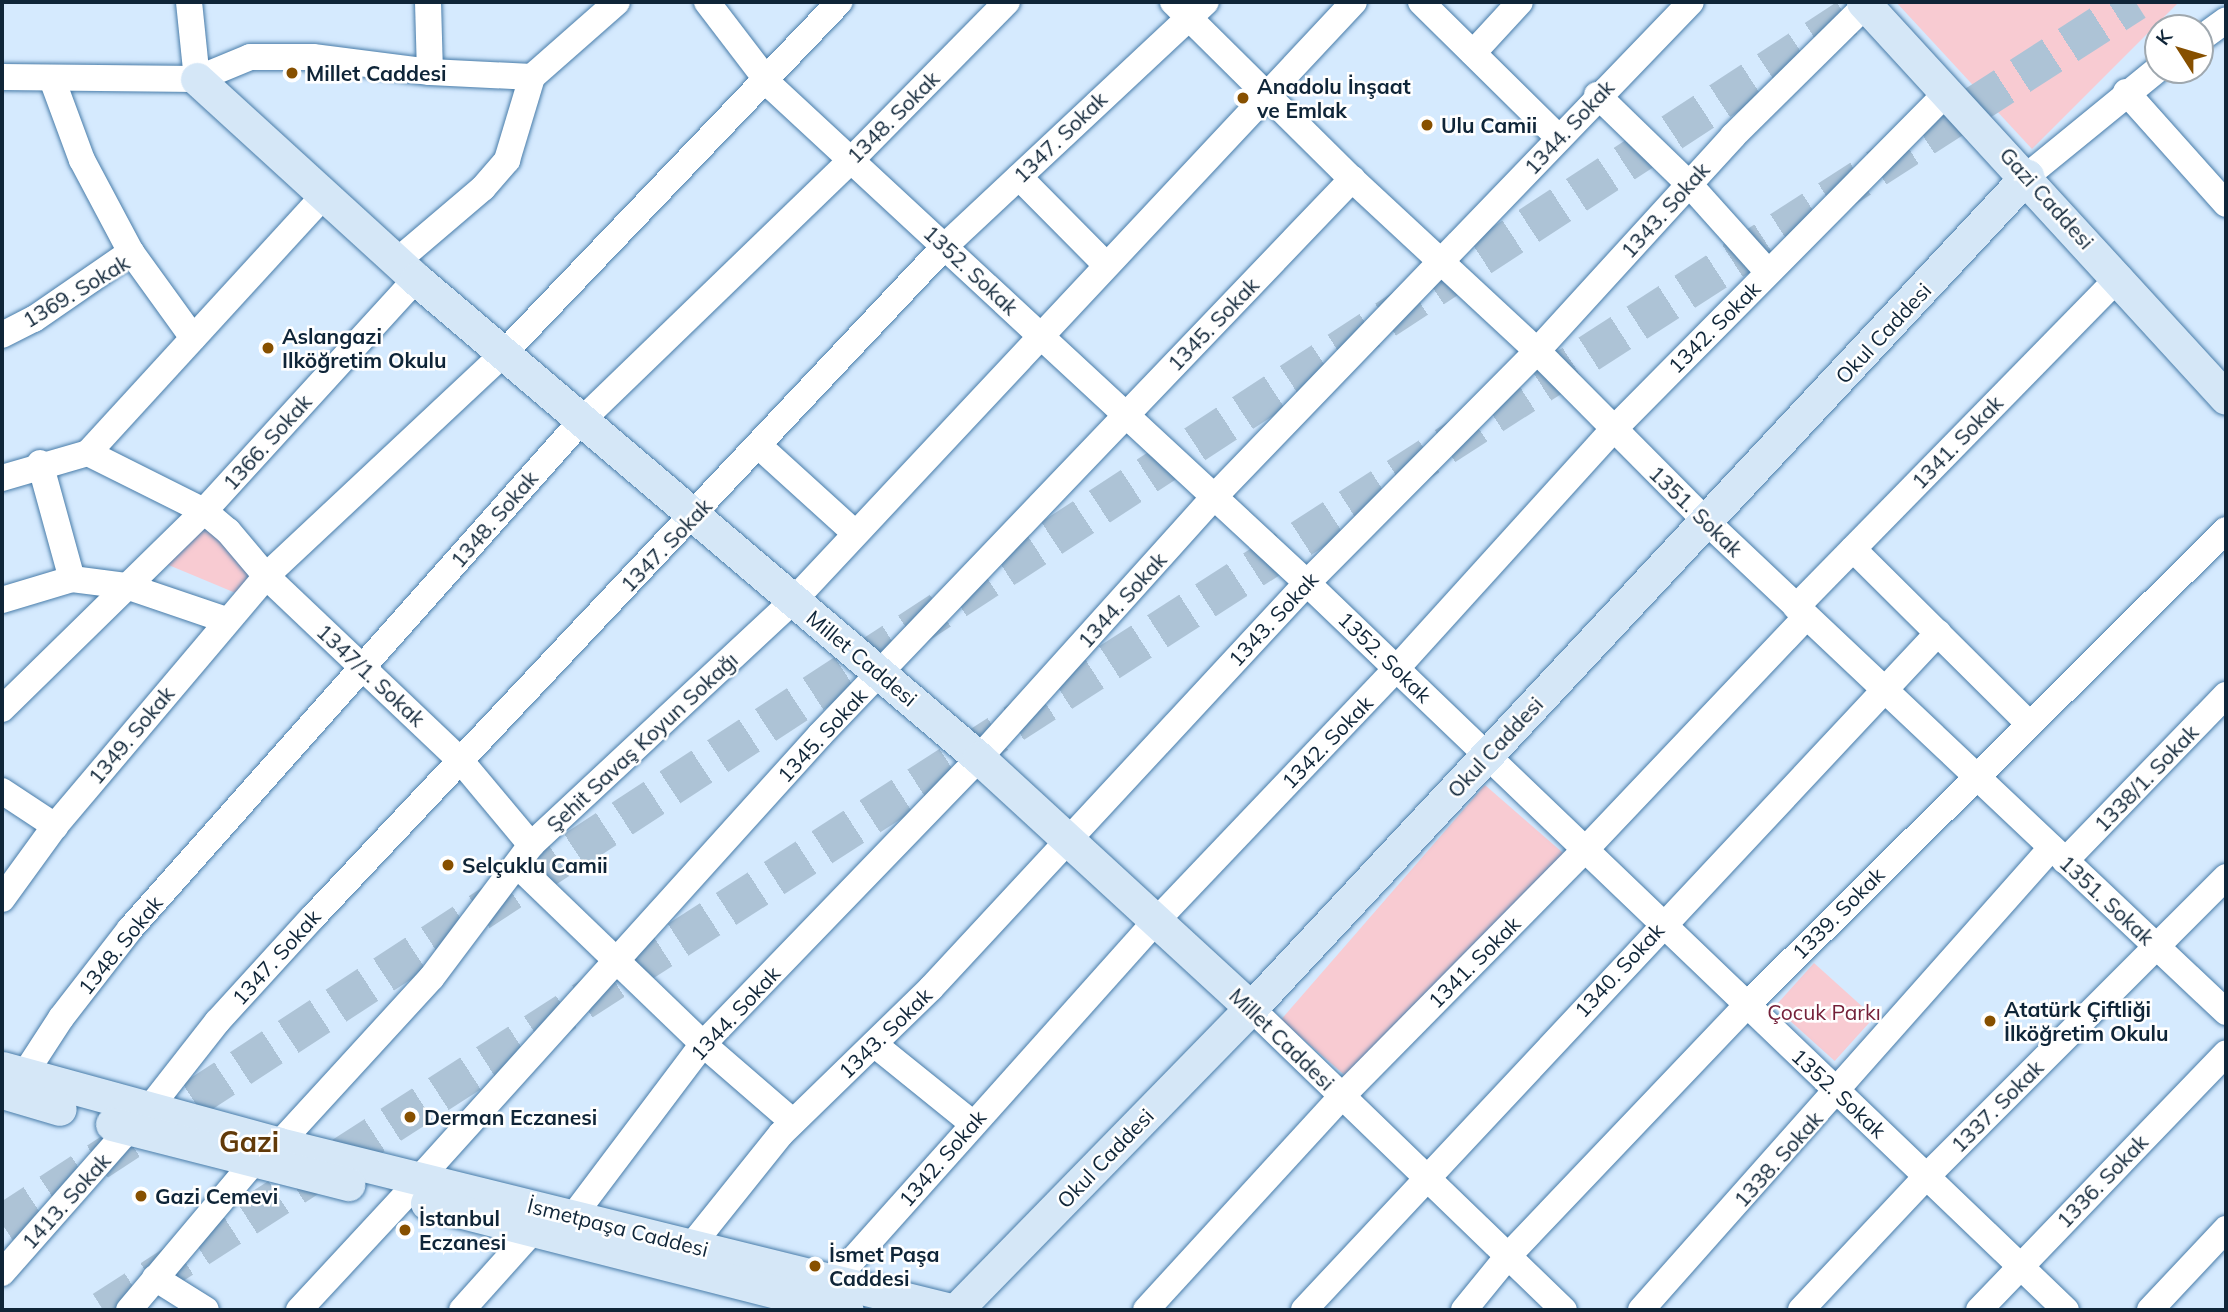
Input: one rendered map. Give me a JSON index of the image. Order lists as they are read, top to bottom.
{
  "streets": {
    "main road": [
      "Gazi Caddesi",
      "Okul Caddesi",
      "Millet Caddesi",
      "İsmetpaşa Caddesi"
    ],
    "street": [
      "1348. Sokak",
      "1344. Sokak",
      "1347. Sokak",
      "1343. Sokak",
      "1352. Sokak",
      "1369. Sokak",
      "1345. Sokak",
      "1342. Sokak",
      "1366. Sokak",
      "1341. Sokak",
      "1351. Sokak",
      "1347/1. Sokak",
      "1349. Sokak",
      "Şehit Savaş Koyun Sokağı",
      "1338/1. Sokak",
      "1339. Sokak",
      "1340. Sokak",
      "1337. Sokak",
      "1338. Sokak",
      "1336. Sokak",
      "1413. Sokak"
    ]
  },
  "crossings": [
    ["1348. Sokak", "1352. Sokak"],
    ["1348. Sokak", "Millet Caddesi"],
    ["1348. Sokak", "1347/1. Sokak"],
    ["1348. Sokak", "İsmetpaşa Caddesi"],
    ["1344. Sokak", "1352. Sokak"],
    ["1344. Sokak", "1351. Sokak"],
    ["1344. Sokak", "Millet Caddesi"],
    ["1344. Sokak", "1347/1. Sokak"],
    ["1344. Sokak", "İsmetpaşa Caddesi"],
    ["1347. Sokak", "1352. Sokak"],
    ["1347. Sokak", "1351. Sokak"],
    ["1347. Sokak", "Millet Caddesi"],
    ["1347. Sokak", "1347/1. Sokak"],
    ["1347. Sokak", "1413. Sokak"],
    ["1347. Sokak", "İsmetpaşa Caddesi"],
    ["Gazi Caddesi", "1343. Sokak"],
    ["Gazi Caddesi", "1342. Sokak"],
    ["Gazi Caddesi", "Okul Caddesi"],
    ["Gazi Caddesi", "1341. Sokak"],
    ["1343. Sokak", "1352. Sokak"],
    ["1343. Sokak", "1351. Sokak"],
    ["1343. Sokak", "Millet Caddesi"],
    ["1343. Sokak", "1347/1. Sokak"],
    ["1343. Sokak", "İsmetpaşa Caddesi"],
    ["1352. Sokak", "1345. Sokak"],
    ["1352. Sokak", "1342. Sokak"],
    ["1352. Sokak", "Okul Caddesi"],
    ["1352. Sokak", "1341. Sokak"],
    ["1352. Sokak", "1349. Sokak"],
    ["1352. Sokak", "Şehit Savaş Koyun Sokağı"],
    ["1352. Sokak", "1339. Sokak"],
    ["1352. Sokak", "1340. Sokak"],
    ["1352. Sokak", "1337. Sokak"],
    ["1352. Sokak", "1338. Sokak"],
    ["1352. Sokak", "1336. Sokak"],
    ["1345. Sokak", "1351. Sokak"],
    ["1345. Sokak", "Millet Caddesi"],
    ["1345. Sokak", "1347/1. Sokak"],
    ["1345. Sokak", "İsmetpaşa Caddesi"],
    ["1342. Sokak", "1351. Sokak"],
    ["1342. Sokak", "Millet Caddesi"],
    ["1342. Sokak", "İsmetpaşa Caddesi"],
    ["Okul Caddesi", "1351. Sokak"],
    ["Okul Caddesi", "Millet Caddesi"],
    ["Okul Caddesi", "İsmetpaşa Caddesi"],
    ["1366. Sokak", "Millet Caddesi"],
    ["1366. Sokak", "1347/1. Sokak"],
    ["1341. Sokak", "1351. Sokak"],
    ["1341. Sokak", "Millet Caddesi"],
    ["1351. Sokak", "Şehit Savaş Koyun Sokağı"],
    ["1351. Sokak", "1338/1. Sokak"],
    ["1351. Sokak", "1339. Sokak"],
    ["1351. Sokak", "1340. Sokak"],
    ["1351. Sokak", "1337. Sokak"],
    ["1351. Sokak", "1338. Sokak"],
    ["Millet Caddesi", "1349. Sokak"],
    ["Millet Caddesi", "Şehit Savaş Koyun Sokağı"],
    ["Millet Caddesi", "1339. Sokak"],
    ["Millet Caddesi", "1340. Sokak"],
    ["1347/1. Sokak", "1349. Sokak"],
    ["1347/1. Sokak", "Şehit Savaş Koyun Sokağı"],
    ["Şehit Savaş Koyun Sokağı", "İsmetpaşa Caddesi"],
    ["1338/1. Sokak", "1338. Sokak"],
    ["1413. Sokak", "İsmetpaşa Caddesi"]
  ],
  "districts": ["Gazi"],
  "parks": ["Çocuk Parkı"],
  "places": [
    "Millet Caddesi",
    "Anadolu İnşaat ve Emlak",
    "Ulu Camii",
    "Aslangazi Ilköğretim Okulu",
    "Selçuklu Camii",
    "Atatürk Çiftliği İlköğretim Okulu",
    "Derman Eczanesi",
    "Gazi Cemevi",
    "İstanbul Eczanesi",
    "İsmet Paşa Caddesi"
  ],
  "north": "top left"
}
